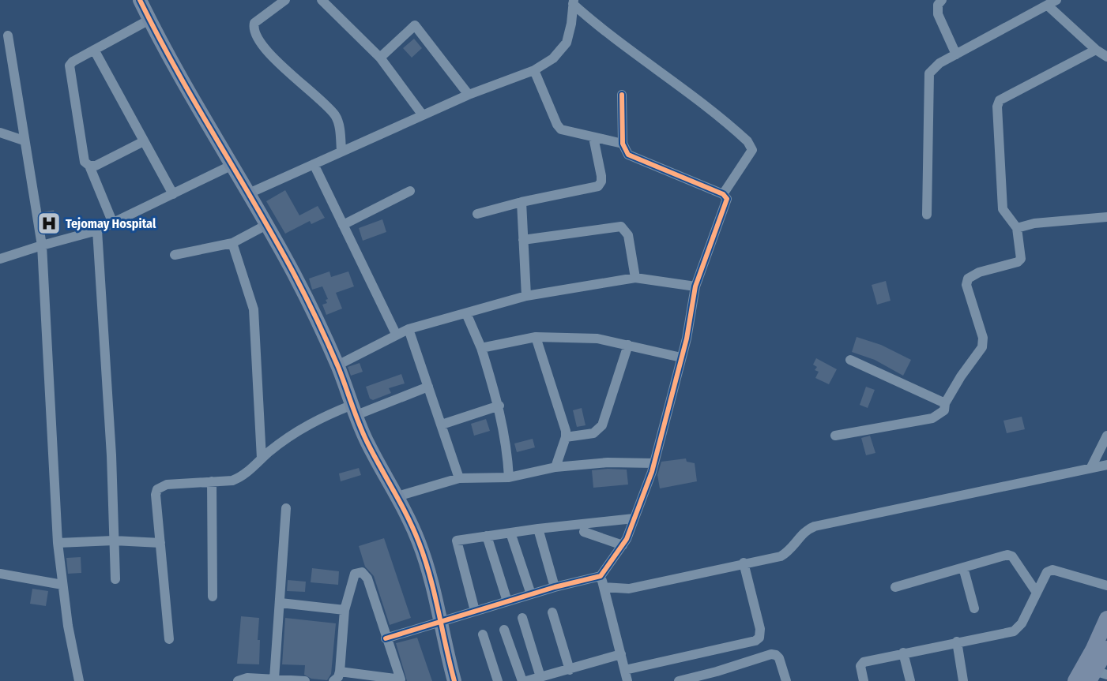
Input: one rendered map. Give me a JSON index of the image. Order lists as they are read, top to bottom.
{
  "places": {
    "hospital": ["Tejomay Hospital"]
  }
}
